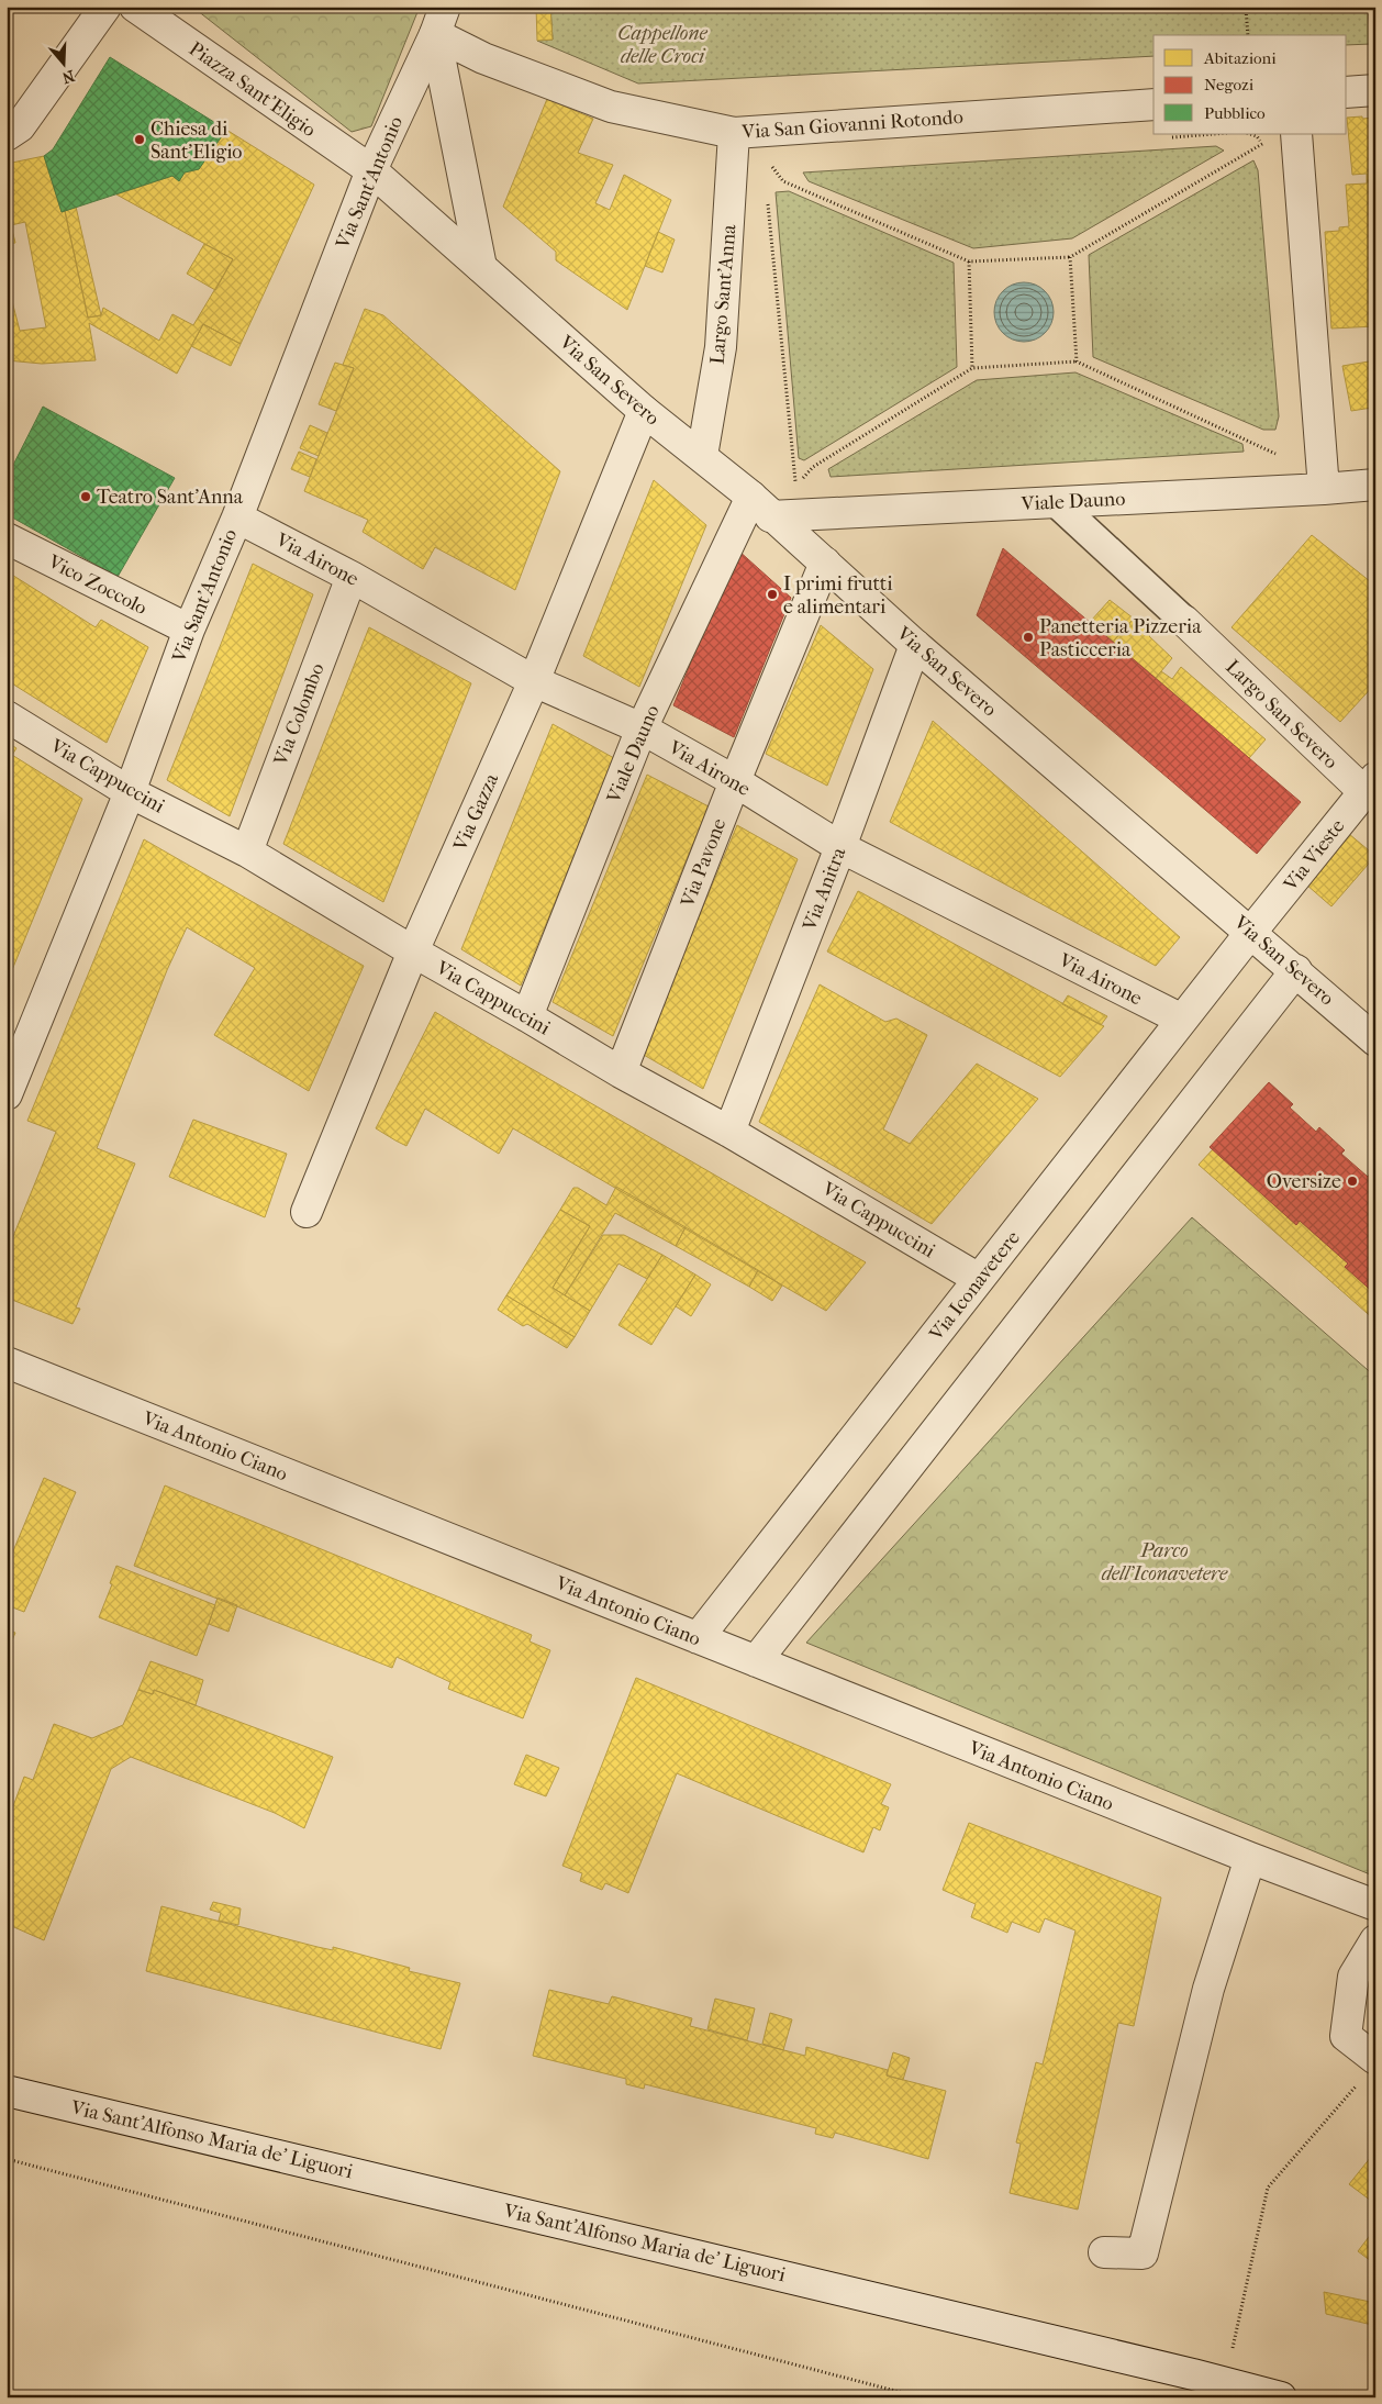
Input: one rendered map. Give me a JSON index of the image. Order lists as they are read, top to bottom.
{
  "streets": {
    "street": [
      "Piazza Sant'Eligio",
      "Via San Giovanni Rotondo",
      "Via Sant'Antonio",
      "Largo Sant'Anna",
      "Via San Severo",
      "Viale Dauno",
      "Via Airone",
      "Vico Zoccolo",
      "Via Colombo",
      "Largo San Severo",
      "Via Cappuccini",
      "Via Gazza",
      "Via Vieste",
      "Via Pavone",
      "Via Anitra",
      "Via Iconavetere",
      "Via Antonio Ciano",
      "Via Sant'Alfonso Maria de' Liguori"
    ]
  },
  "crossings": [
    ["Piazza Sant'Eligio", "Via Sant'Antonio"],
    ["Piazza Sant'Eligio", "Via San Severo"],
    ["Via San Giovanni Rotondo", "Via Sant'Antonio"],
    ["Via San Giovanni Rotondo", "Largo Sant'Anna"],
    ["Via Sant'Antonio", "Via San Severo"],
    ["Via Sant'Antonio", "Via Airone"],
    ["Via Sant'Antonio", "Vico Zoccolo"],
    ["Via Sant'Antonio", "Via Cappuccini"],
    ["Largo Sant'Anna", "Via San Severo"],
    ["Via San Severo", "Viale Dauno"],
    ["Via San Severo", "Via Gazza"],
    ["Via San Severo", "Via Vieste"],
    ["Via San Severo", "Via Pavone"],
    ["Via San Severo", "Via Anitra"],
    ["Via San Severo", "Via Iconavetere"],
    ["Viale Dauno", "Via Airone"],
    ["Viale Dauno", "Largo San Severo"],
    ["Viale Dauno", "Via Cappuccini"],
    ["Via Airone", "Via Colombo"],
    ["Via Airone", "Via Gazza"],
    ["Via Airone", "Via Pavone"],
    ["Via Airone", "Via Anitra"],
    ["Via Airone", "Via Iconavetere"],
    ["Via Colombo", "Via Cappuccini"],
    ["Largo San Severo", "Via Vieste"],
    ["Via Cappuccini", "Via Gazza"],
    ["Via Cappuccini", "Via Pavone"],
    ["Via Cappuccini", "Via Anitra"],
    ["Via Cappuccini", "Via Iconavetere"],
    ["Via Vieste", "Via Iconavetere"],
    ["Via Iconavetere", "Via Antonio Ciano"]
  ],
  "parks": ["Cappellone delle Croci", "Parco dell'Iconavetere"],
  "places": [
    "Chiesa di Sant'Eligio",
    "Teatro Sant'Anna",
    "I primi frutti e alimentari",
    "Panetteria Pizzeria Pasticceria",
    "Oversize"
  ],
  "legend": ["Abitazioni", "Negozi", "Pubblico"],
  "north": "bottom"
}
